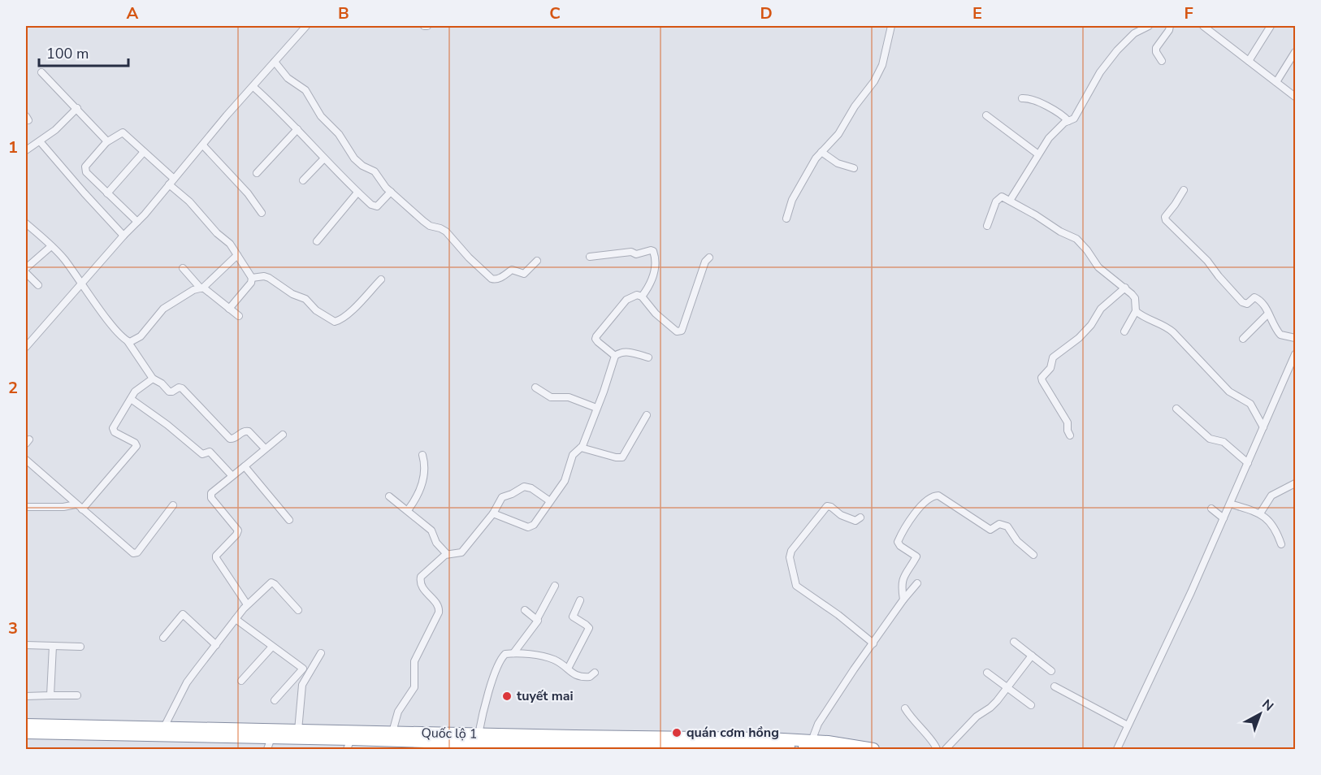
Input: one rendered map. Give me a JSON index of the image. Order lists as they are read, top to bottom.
{
  "streets": {
    "highway": ["Quốc lộ 1"]
  },
  "places": ["tuyết mai", "quán cơm hồng"],
  "scale_bar": "100 m",
  "north": "top right",
  "grid": {
    "columns": [
      "A",
      "B",
      "C",
      "D",
      "E",
      "F"
    ],
    "rows": ["1", "2", "3"]
  }
}
